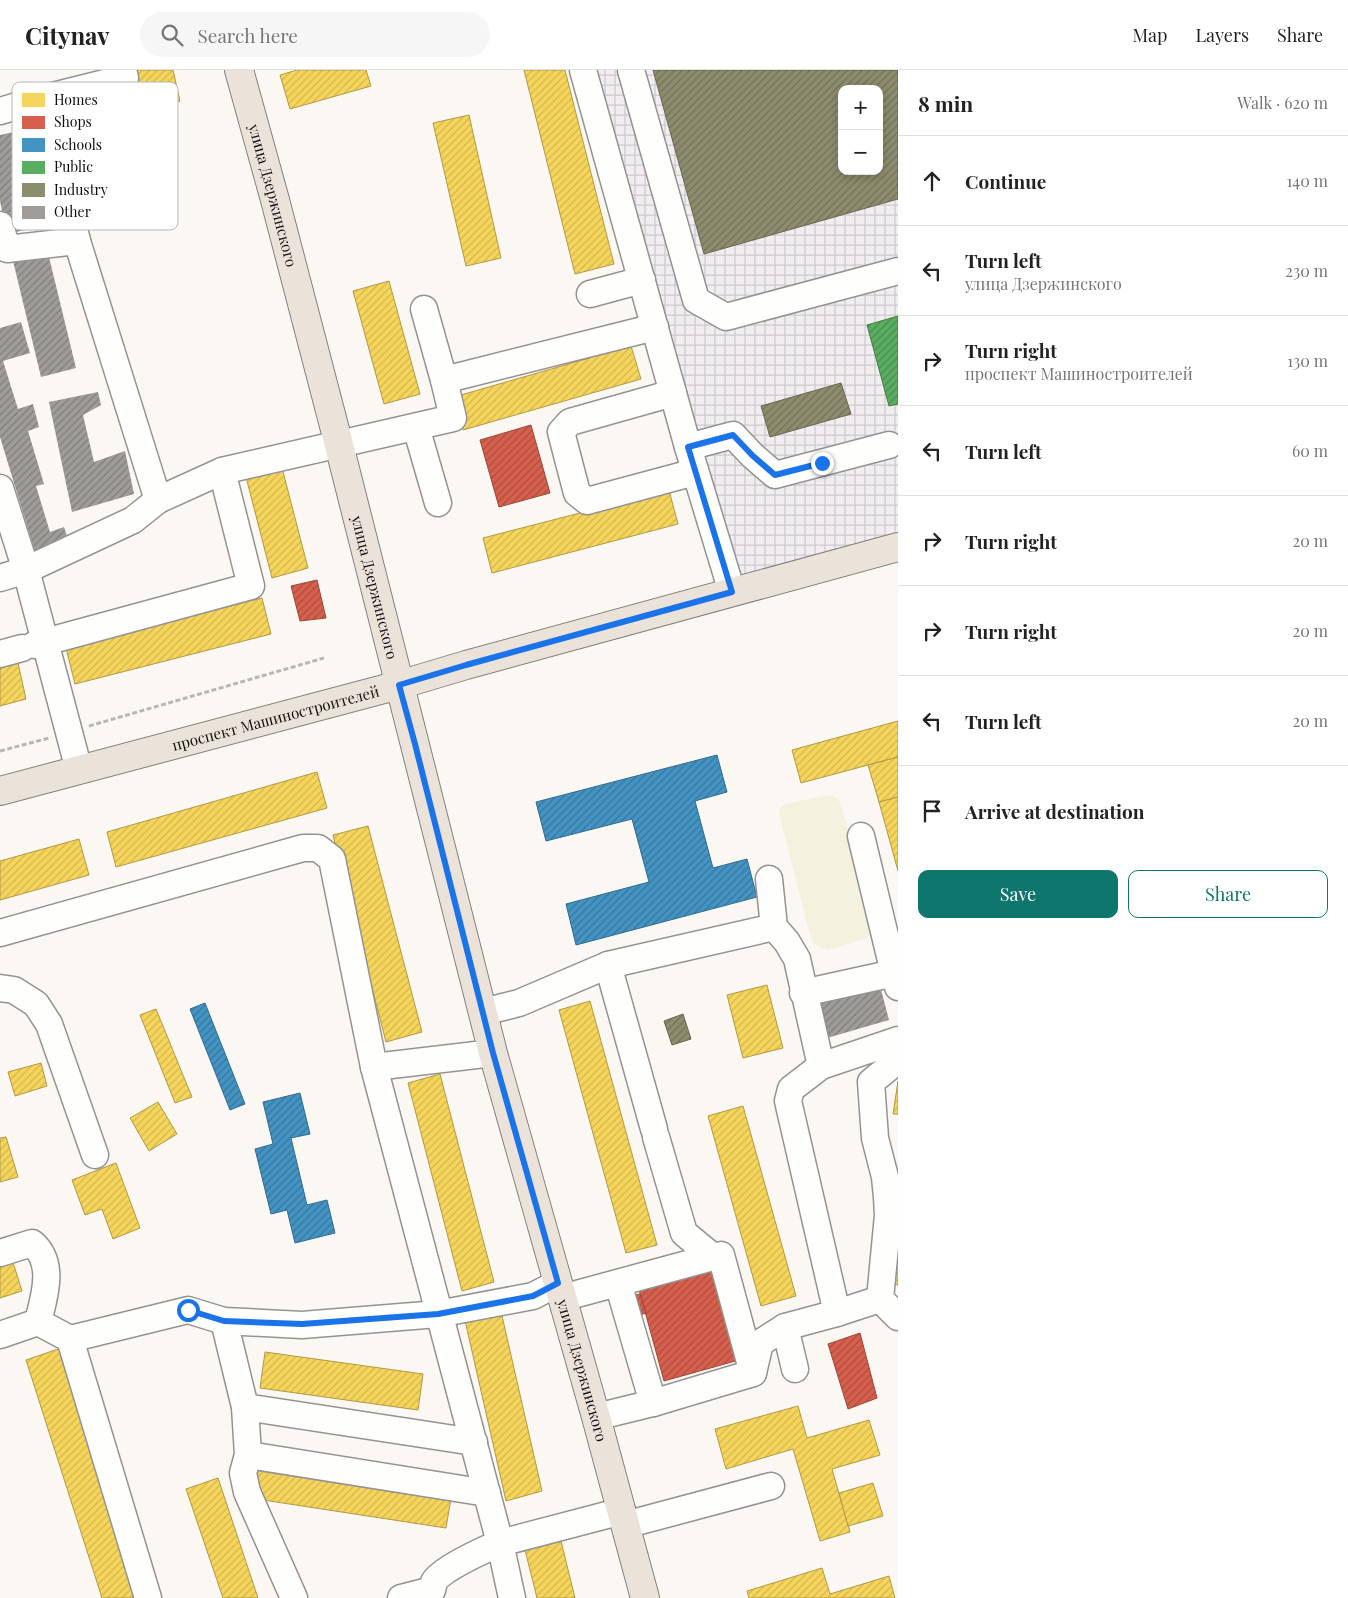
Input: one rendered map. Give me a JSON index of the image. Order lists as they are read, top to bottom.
{
  "streets": {
    "main road": ["улица Дзержинского", "проспект Машиностроителей"]
  },
  "crossings": [
    ["улица Дзержинского", "проспект Машиностроителей"]
  ],
  "legend": [
    "Homes",
    "Shops",
    "Schools",
    "Public",
    "Industry",
    "Other"
  ],
  "page": {
    "header": "Citynav",
    "search": "Search here",
    "nav": ["Map", "Layers", "Share"],
    "heading": ["8 min", "Walk · 620 m"],
    "map_buttons": ["+", "−"],
    "list": [
      ["Continue", "140 m"],
      ["Turn left", "улица Дзержинского", "230 m"],
      ["Turn right", "проспект Машиностроителей", "130 m"],
      ["Turn left", "60 m"],
      ["Turn right", "20 m"],
      ["Turn right", "20 m"],
      ["Turn left", "20 m"],
      "Arrive at destination"
    ],
    "buttons": ["Save", "Share"]
  }
}
